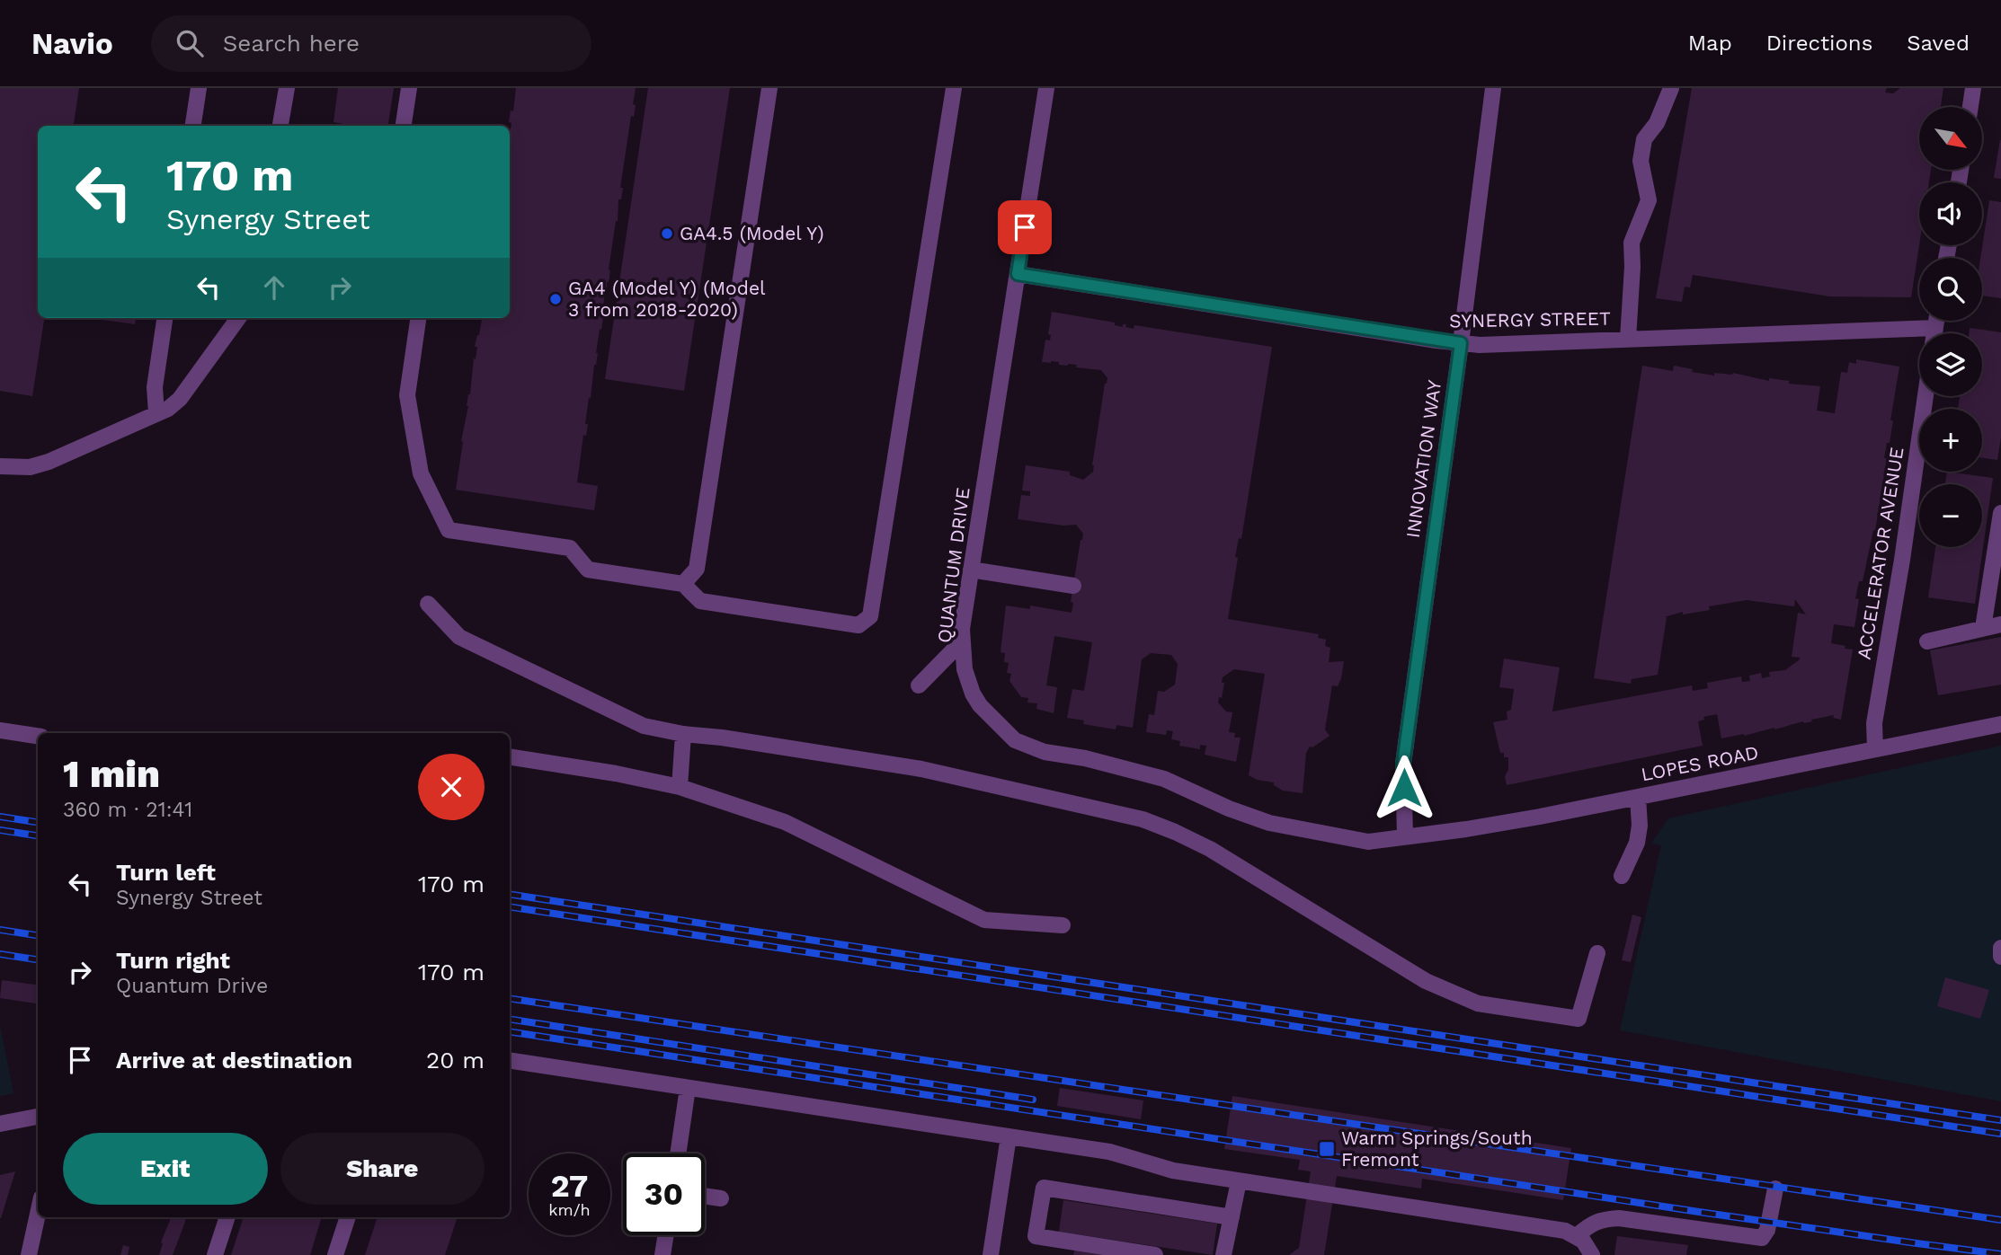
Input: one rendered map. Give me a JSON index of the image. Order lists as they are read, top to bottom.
{
  "streets": {
    "street": [
      "SYNERGY STREET",
      "INNOVATION WAY",
      "ACCELERATOR AVENUE",
      "QUANTUM DRIVE",
      "LOPES ROAD"
    ]
  },
  "crossings": [
    ["SYNERGY STREET", "INNOVATION WAY"],
    ["SYNERGY STREET", "QUANTUM DRIVE"],
    ["INNOVATION WAY", "QUANTUM DRIVE"],
    ["INNOVATION WAY", "LOPES ROAD"],
    ["ACCELERATOR AVENUE", "LOPES ROAD"],
    ["QUANTUM DRIVE", "LOPES ROAD"]
  ],
  "places": {
    "other": ["GA4.5 (Model Y)", "GA4 (Model Y) (Model 3 from 2018-2020)"],
    "transit": ["Warm Springs/South Fremont"]
  },
  "north": "bottom right",
  "page": {
    "header": "Navio",
    "search": "Search here",
    "nav": ["Map", "Directions", "Saved"],
    "map_buttons": ["+", "−"],
    "turn": ["170 m", "Synergy Street"],
    "heading": ["1 min", "360 m · 21:41"],
    "list": [
      {
        "name": "Turn left",
        "note": "Synergy Street",
        "value": "170 m"
      },
      {
        "name": "Turn right",
        "note": "Quantum Drive",
        "value": "170 m"
      },
      {
        "name": "Arrive at destination",
        "value": "20 m"
      }
    ],
    "buttons": ["Exit", "Share"],
    "speed": "27 km/h",
    "limit": "30"
  }
}
